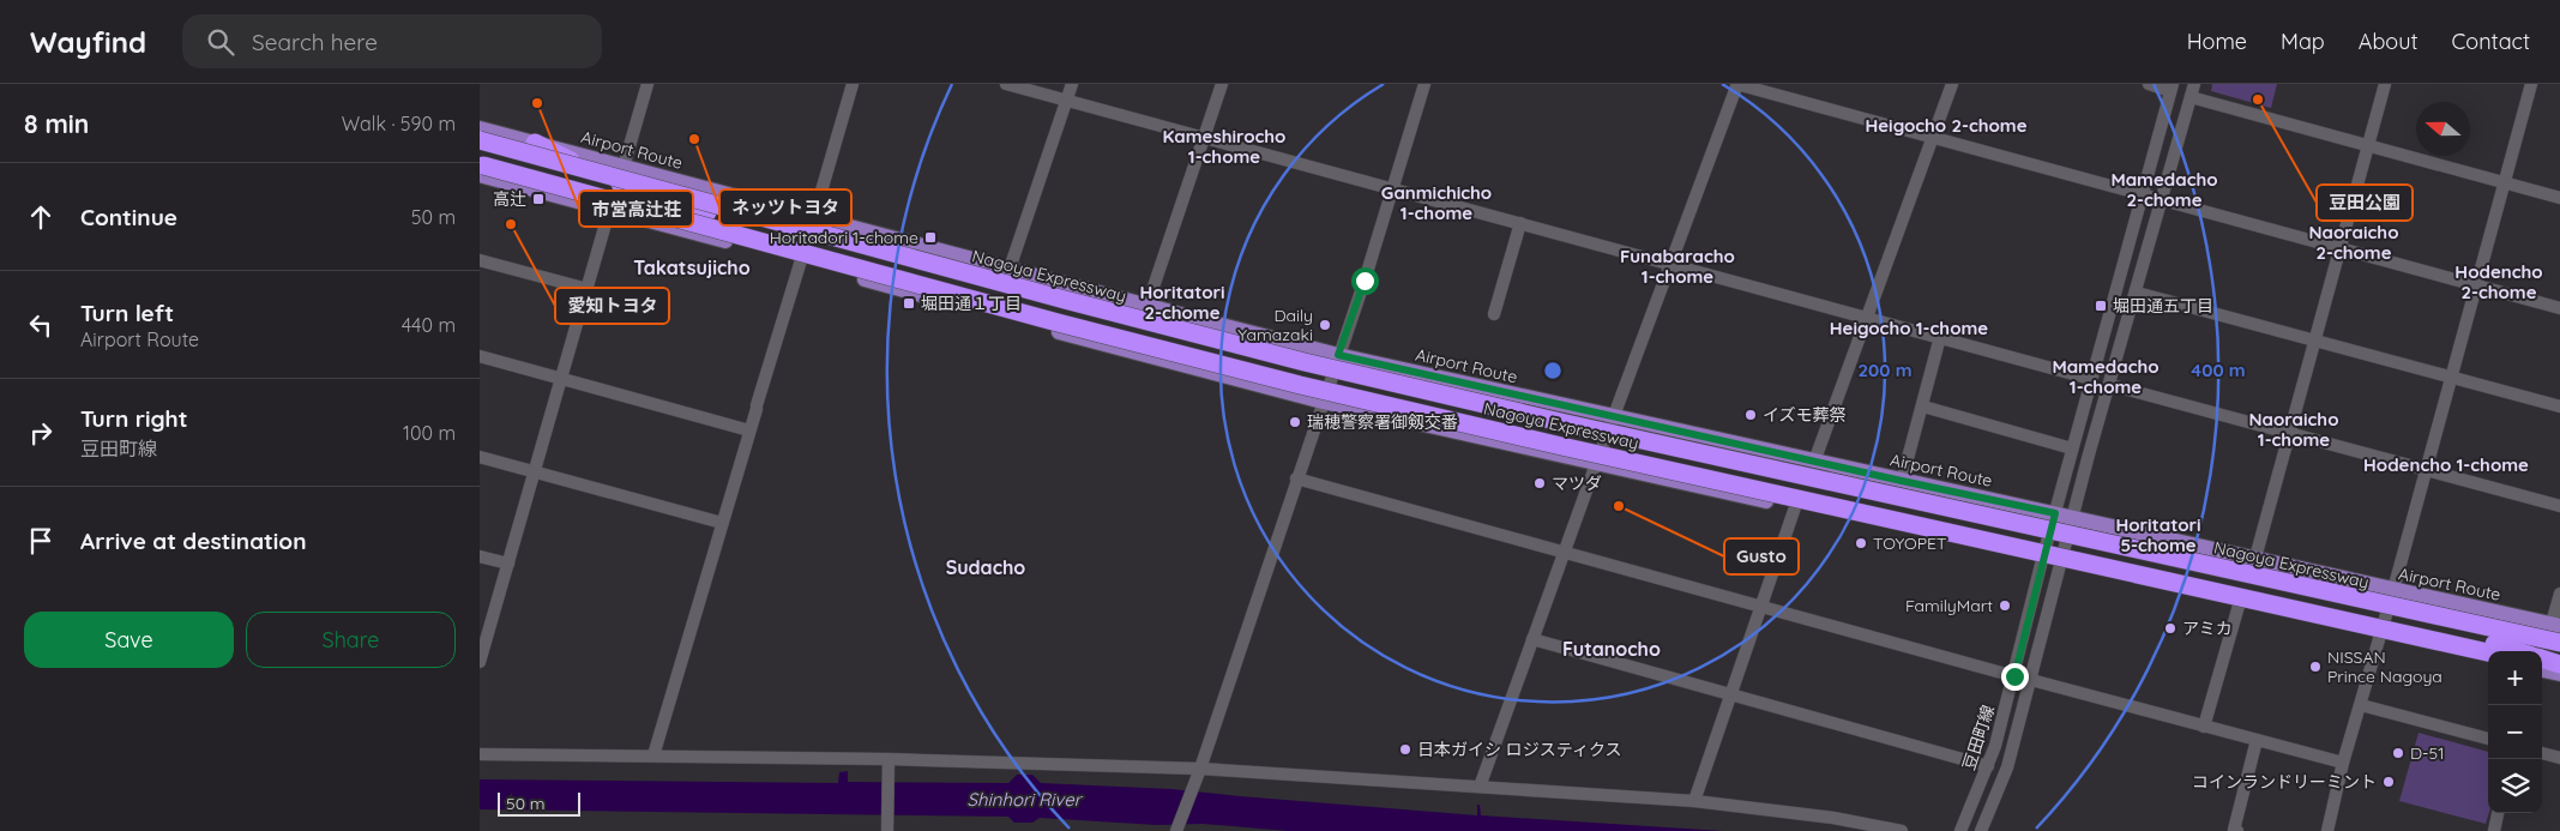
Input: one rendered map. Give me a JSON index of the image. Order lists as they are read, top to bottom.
{
  "streets": {
    "highway": ["Nagoya Expressway"],
    "main road": ["Airport Route"],
    "street": ["豆田町線"]
  },
  "crossings": [
    ["Airport Route", "豆田町線"]
  ],
  "districts": [
    "Heigocho 2-chome",
    "Kameshirocho 1-chome",
    "Mamedacho 2-chome",
    "Ganmichicho 1-chome",
    "Naoraicho 2-chome",
    "Funabaracho 1-chome",
    "Takatsujicho",
    "Hodencho 2-chome",
    "Horitatori 2-chome",
    "Heigocho 1-chome",
    "Mamedacho 1-chome",
    "Naoraicho 1-chome",
    "Hodencho 1-chome",
    "Horitatori 5-chome",
    "Sudacho",
    "Futanocho"
  ],
  "water": ["Shinhori River"],
  "places": {
    "other": [
      "豆田公園",
      "市営高辻荘",
      "ネッツトヨタ",
      "愛知トヨタ",
      "Daily Yamazaki",
      "イズモ葬祭",
      "瑞穂警察署御剱交番",
      "マツダ",
      "Gusto",
      "TOYOPET",
      "FamilyMart",
      "アミカ",
      "NISSAN Prince Nagoya",
      "日本ガイシ ロジスティクス",
      "D-51",
      "コインランドリーミント"
    ],
    "transit": [
      "高辻",
      "Horitadori 1-chome",
      "堀田通１丁目",
      "堀田通五丁目"
    ]
  },
  "scale_bar": "50 m",
  "north": "left",
  "page": {
    "header": "Wayfind",
    "search": "Search here",
    "nav": [
      "Home",
      "Map",
      "About",
      "Contact"
    ],
    "heading": ["8 min", "Walk · 590 m"],
    "list": [
      ["Continue", "50 m"],
      ["Turn left", "Airport Route", "440 m"],
      ["Turn right", "豆田町線", "100 m"],
      "Arrive at destination"
    ],
    "buttons": ["Save", "Share"],
    "map_buttons": ["+", "−"],
    "scale": "50 m"
  },
  "rings": ["200 m", "400 m"]
}
